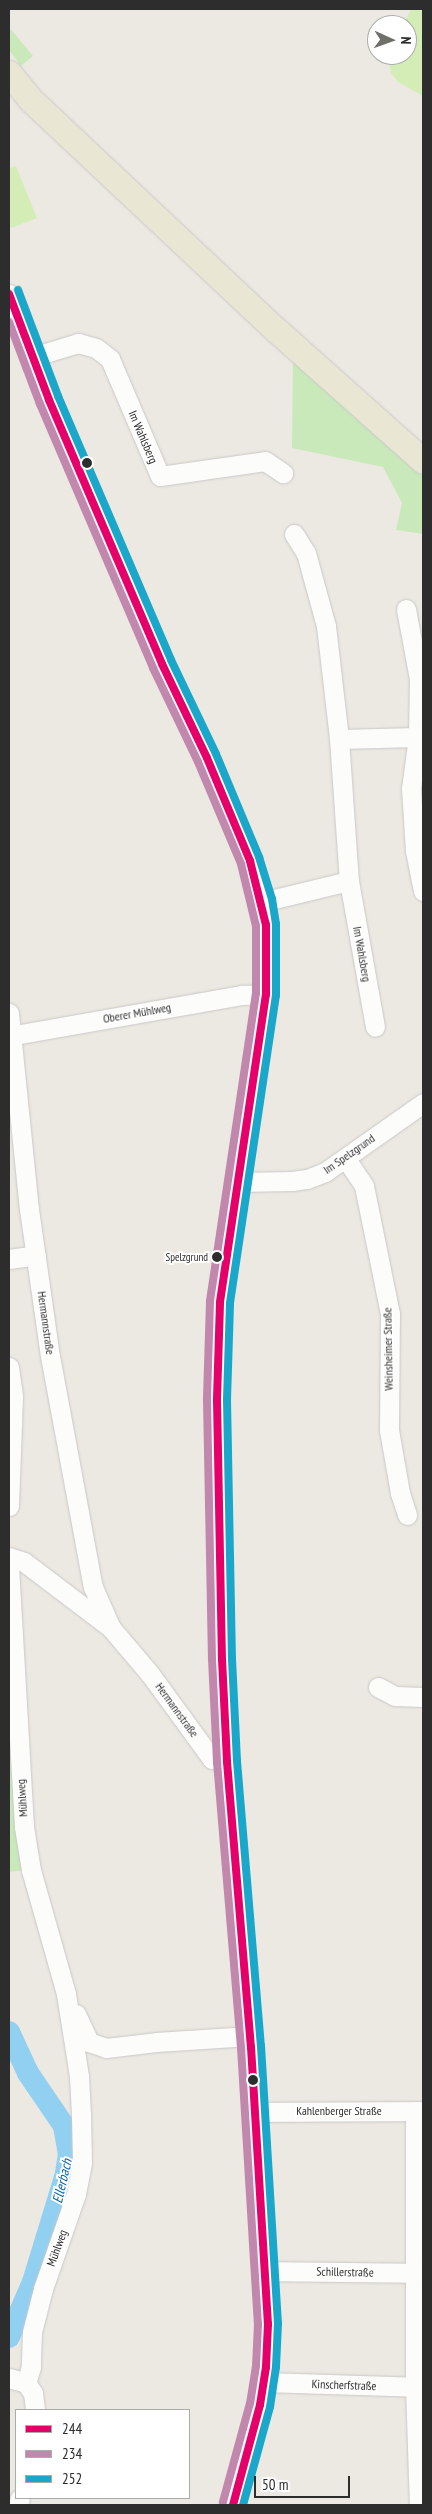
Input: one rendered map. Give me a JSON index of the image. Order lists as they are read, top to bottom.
{
  "streets": {
    "street": [
      "Im Wahlsberg",
      "Oberer Mühlweg",
      "Im Spelzgrund",
      "Hermannstraße",
      "Weinsheimer Straße",
      "Mühlweg",
      "Kahlenberger Straße",
      "Schillerstraße",
      "Kinscherfstraße"
    ]
  },
  "crossings": [
    ["Oberer Mühlweg", "Hermannstraße"],
    ["Im Spelzgrund", "Weinsheimer Straße"]
  ],
  "water": ["Ellerbach"],
  "places": ["Spelzgrund"],
  "lines": ["transit line 252", "transit line 244", "transit line 234"],
  "legend": ["244", "234", "252"],
  "scale_bar": "50 m",
  "north": "right"
}
